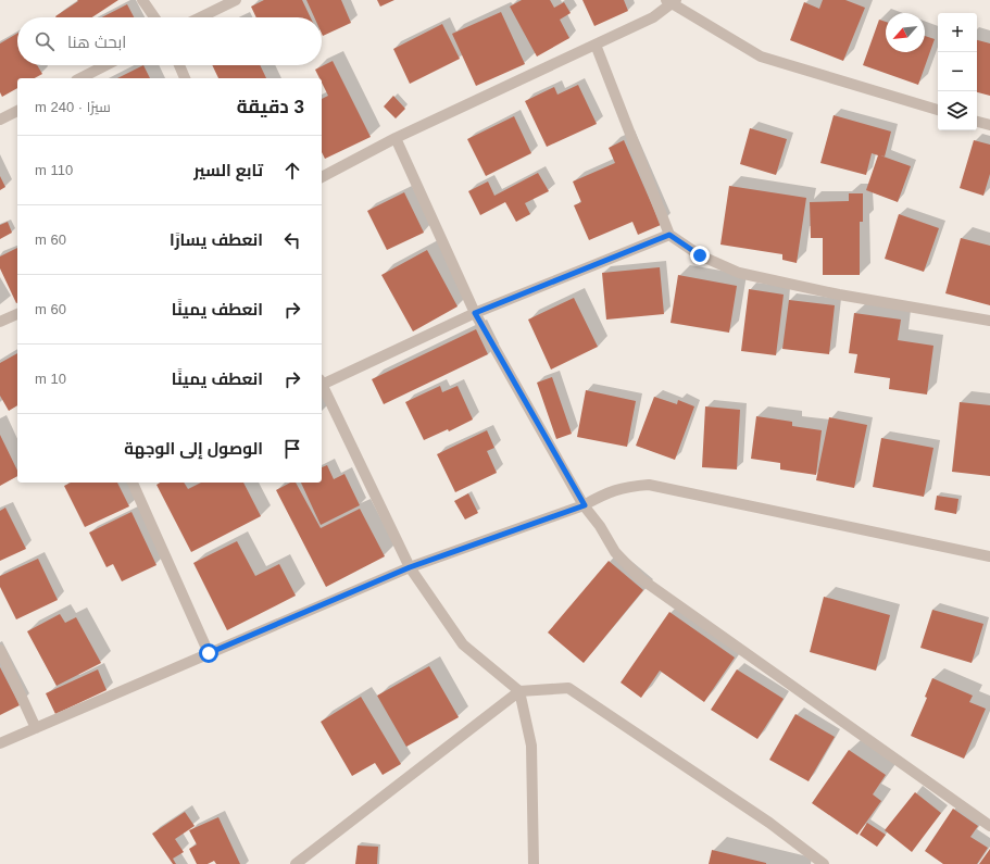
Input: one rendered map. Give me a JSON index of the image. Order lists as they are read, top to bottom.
{
  "north": "bottom left",
  "page": {
    "map_buttons": ["+", "−"],
    "search": "ابحث هنا",
    "heading": ["3 دقيقة", "سيرًا · 240 m"],
    "list": [
      ["تابع السير", "110 m"],
      ["انعطف يسارًا", "60 m"],
      ["انعطف يمينًا", "60 m"],
      ["انعطف يمينًا", "10 m"],
      "الوصول إلى الوجهة"
    ]
  }
}
